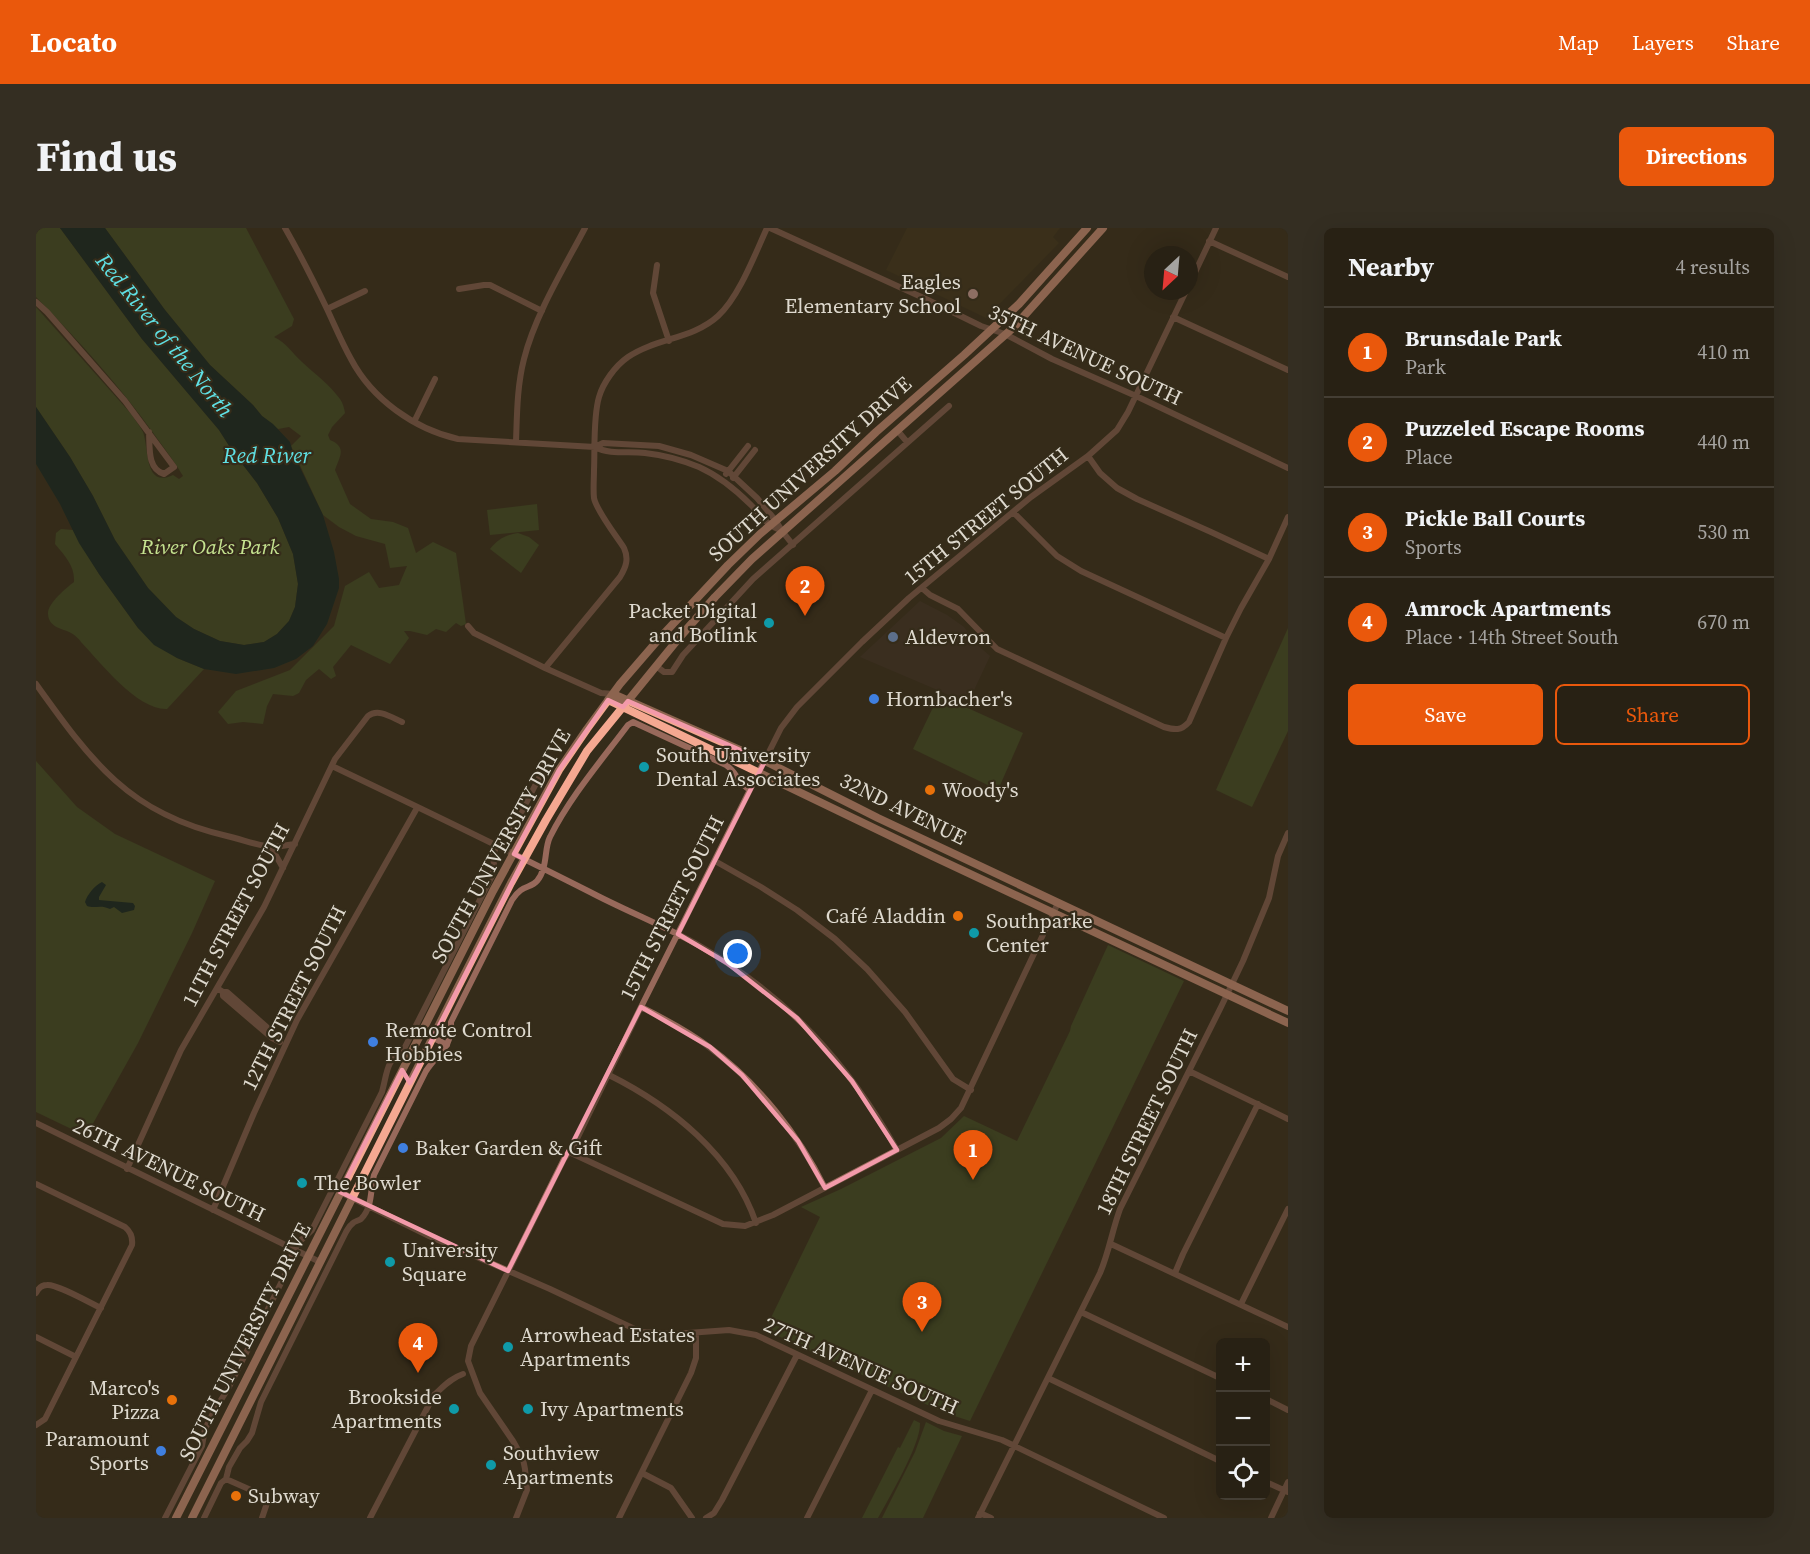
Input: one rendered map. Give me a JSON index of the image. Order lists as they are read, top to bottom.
{
  "streets": {
    "main road": ["SOUTH UNIVERSITY DRIVE", "32ND AVENUE"],
    "street": [
      "35TH AVENUE SOUTH",
      "15TH STREET SOUTH",
      "11TH STREET SOUTH",
      "12TH STREET SOUTH",
      "18TH STREET SOUTH",
      "26TH AVENUE SOUTH",
      "27TH AVENUE SOUTH"
    ]
  },
  "crossings": [
    ["35TH AVENUE SOUTH", "SOUTH UNIVERSITY DRIVE"],
    ["35TH AVENUE SOUTH", "15TH STREET SOUTH"],
    ["SOUTH UNIVERSITY DRIVE", "32ND AVENUE"],
    ["SOUTH UNIVERSITY DRIVE", "26TH AVENUE SOUTH"],
    ["SOUTH UNIVERSITY DRIVE", "27TH AVENUE SOUTH"],
    ["15TH STREET SOUTH", "32ND AVENUE"],
    ["15TH STREET SOUTH", "27TH AVENUE SOUTH"],
    ["32ND AVENUE", "18TH STREET SOUTH"],
    ["11TH STREET SOUTH", "26TH AVENUE SOUTH"],
    ["12TH STREET SOUTH", "26TH AVENUE SOUTH"],
    ["18TH STREET SOUTH", "27TH AVENUE SOUTH"]
  ],
  "water": ["Red River of the North", "Red River"],
  "parks": ["River Oaks Park"],
  "places": [
    "Eagles Elementary School",
    "Packet Digital and Botlink",
    "Aldevron",
    "Hornbacher's",
    "South University Dental Associates",
    "Woody's",
    "Café Aladdin",
    "Southparke Center",
    "Remote Control Hobbies",
    "Baker Garden & Gift",
    "The Bowler",
    "University Square",
    "Arrowhead Estates Apartments",
    "Marco's Pizza",
    "Brookside Apartments",
    "Ivy Apartments",
    "Paramount Sports",
    "Southview Apartments",
    "Subway"
  ],
  "north": "bottom left",
  "page": {
    "header": "Locato",
    "nav": ["Map", "Layers", "Share"],
    "title": "Find us",
    "buttons": [
      "Directions",
      ["Save", "Share"]
    ],
    "heading": ["Nearby", "4 results"],
    "list": [
      {
        "mark": "1",
        "name": "Brunsdale Park",
        "note": "Park",
        "value": "410 m"
      },
      {
        "mark": "2",
        "name": "Puzzeled Escape Rooms",
        "note": "Place",
        "value": "440 m"
      },
      {
        "mark": "3",
        "name": "Pickle Ball Courts",
        "note": "Sports",
        "value": "530 m"
      },
      {
        "mark": "4",
        "name": "Amrock Apartments",
        "note": "Place · 14th Street South",
        "value": "670 m"
      }
    ],
    "pins": [
      "2",
      "1",
      "3",
      "4"
    ],
    "map_buttons": ["+", "−"]
  }
}
